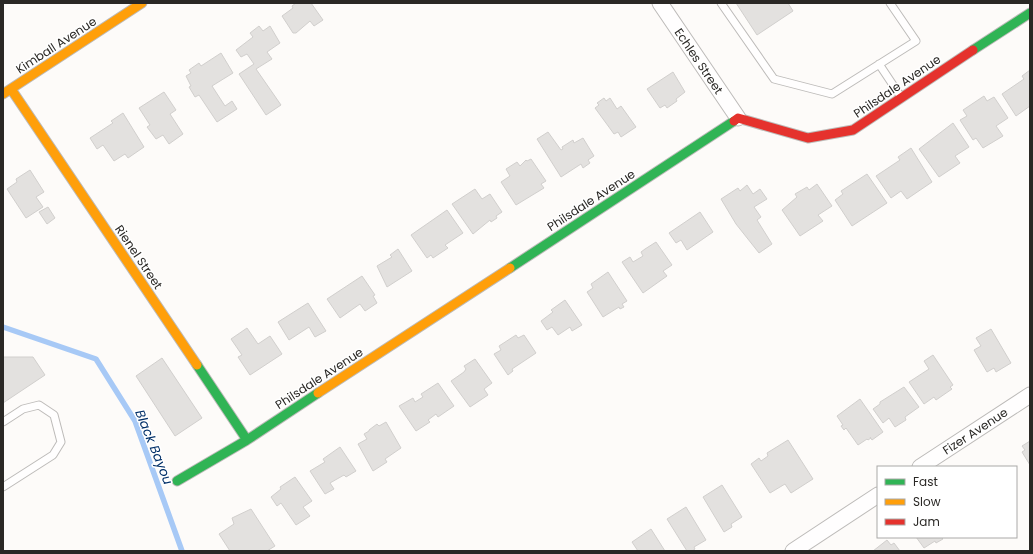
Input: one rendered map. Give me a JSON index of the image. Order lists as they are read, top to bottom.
{
  "streets": {
    "street": [
      "Kimball Avenue",
      "Echles Street",
      "Philsdale Avenue",
      "Rienel Street",
      "Fizer Avenue"
    ]
  },
  "crossings": [
    ["Kimball Avenue", "Rienel Street"],
    ["Echles Street", "Philsdale Avenue"],
    ["Philsdale Avenue", "Rienel Street"]
  ],
  "water": ["Black Bayou"],
  "legend": ["Fast", "Slow", "Jam"]
}
